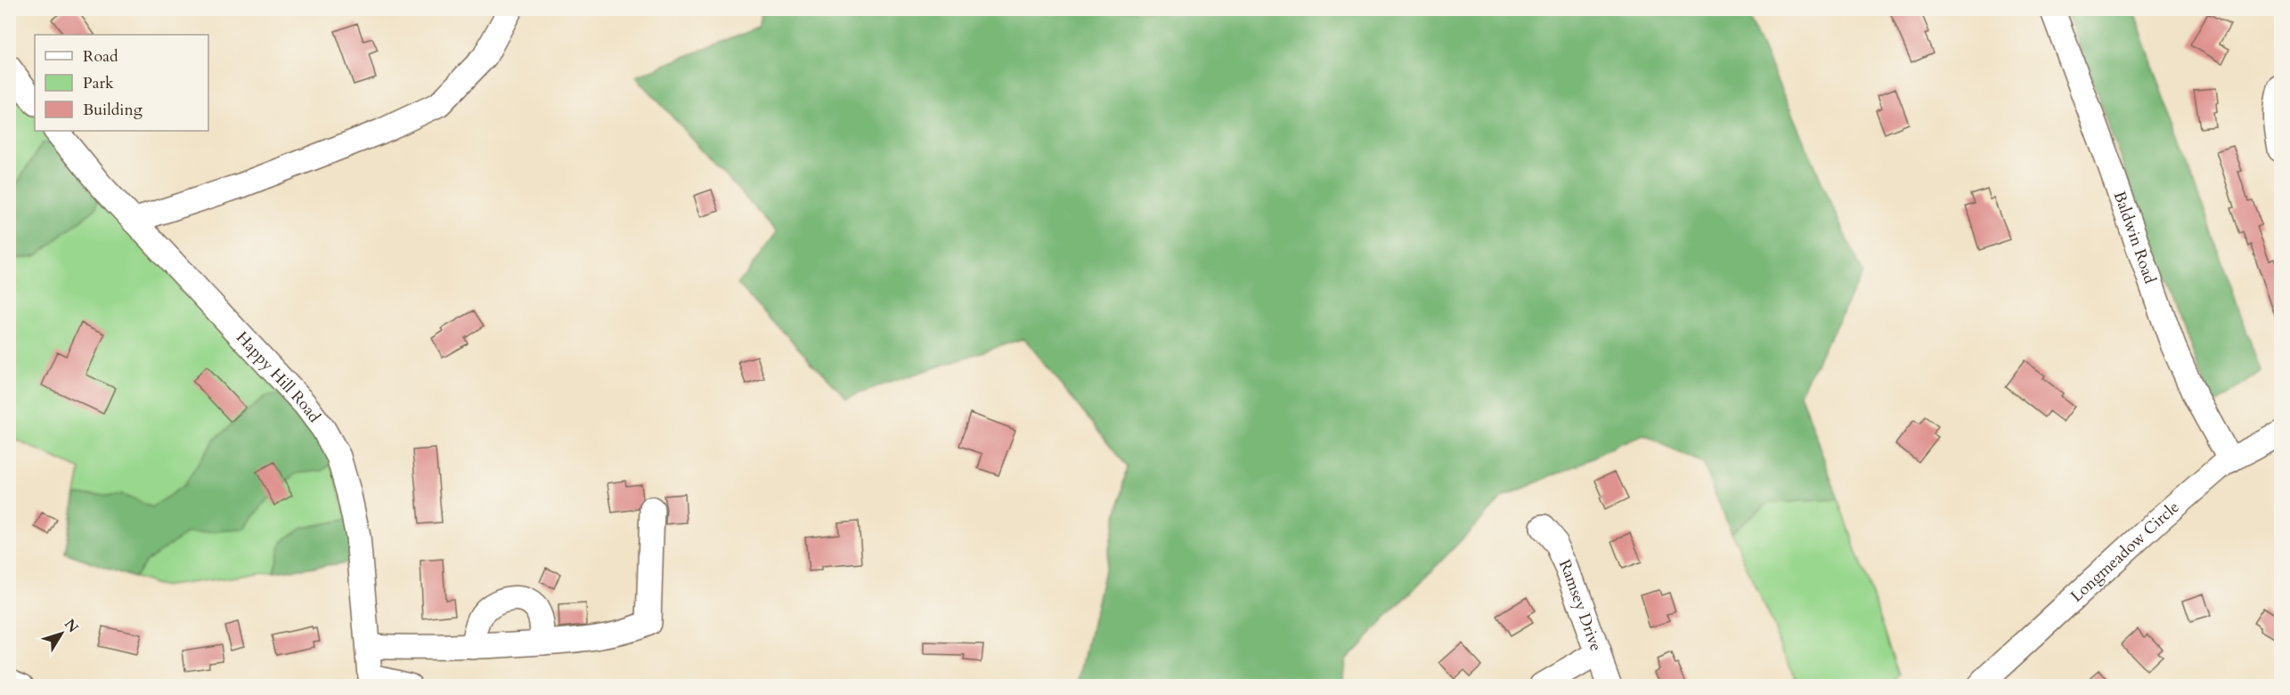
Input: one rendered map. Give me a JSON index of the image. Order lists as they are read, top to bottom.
{
  "streets": {
    "street": [
      "Baldwin Road",
      "Happy Hill Road",
      "Longmeadow Circle",
      "Ramsey Drive"
    ]
  },
  "crossings": [
    ["Baldwin Road", "Longmeadow Circle"]
  ],
  "legend": ["Road", "Park", "Building"],
  "north": "top right"
}
